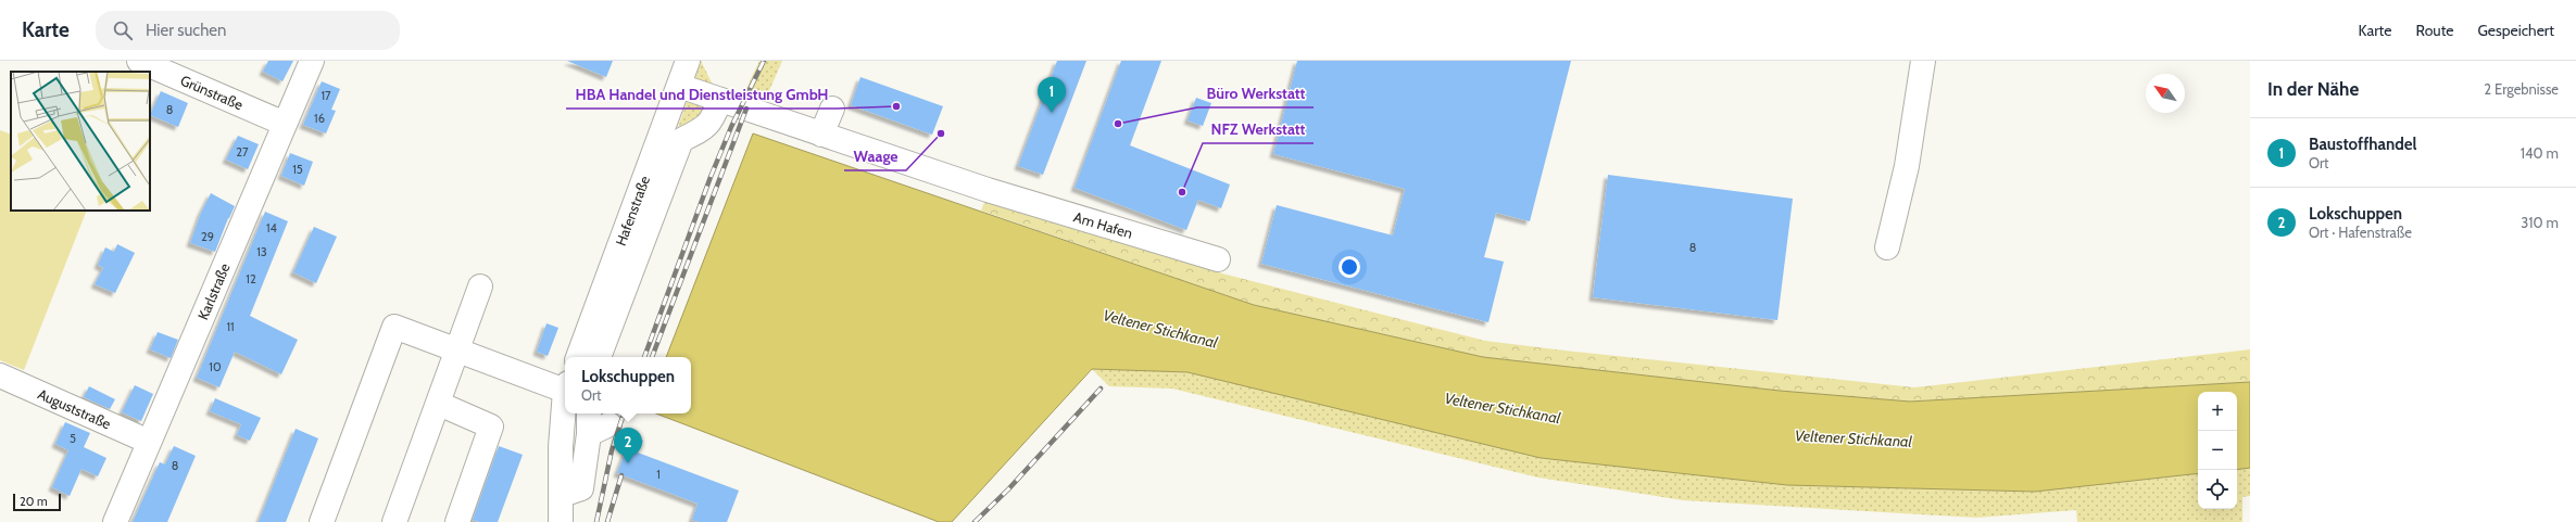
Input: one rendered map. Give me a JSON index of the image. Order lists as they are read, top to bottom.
{
  "streets": {
    "street": [
      "Grünstraße",
      "Hafenstraße",
      "Am Hafen",
      "Karlstraße",
      "Auguststraße"
    ]
  },
  "crossings": [
    ["Grünstraße", "Karlstraße"],
    ["Karlstraße", "Auguststraße"]
  ],
  "water": ["Veltener Stichkanal"],
  "places": [
    "HBA Handel und Dienstleistung GmbH",
    "Büro Werkstatt",
    "Waage",
    "NFZ Werkstatt"
  ],
  "house_numbers": [
    "17",
    "8",
    "16",
    "27",
    "15",
    "14",
    "29",
    "8",
    "13",
    "12",
    "11",
    "10",
    "5",
    "8",
    "1"
  ],
  "scale_bar": "20 m",
  "north": "top left",
  "page": {
    "header": "Karte",
    "search": "Hier suchen",
    "nav": ["Karte", "Route", "Gespeichert"],
    "heading": ["In der Nähe", "2 Ergebnisse"],
    "pins": ["1", "2"],
    "list": [
      {
        "mark": "1",
        "name": "Baustoffhandel",
        "note": "Ort",
        "value": "140 m"
      },
      {
        "mark": "2",
        "name": "Lokschuppen",
        "note": "Ort · Hafenstraße",
        "value": "310 m"
      }
    ],
    "popup": ["Lokschuppen", "Ort"],
    "map_buttons": ["+", "−"],
    "scale": "20 m"
  }
}
